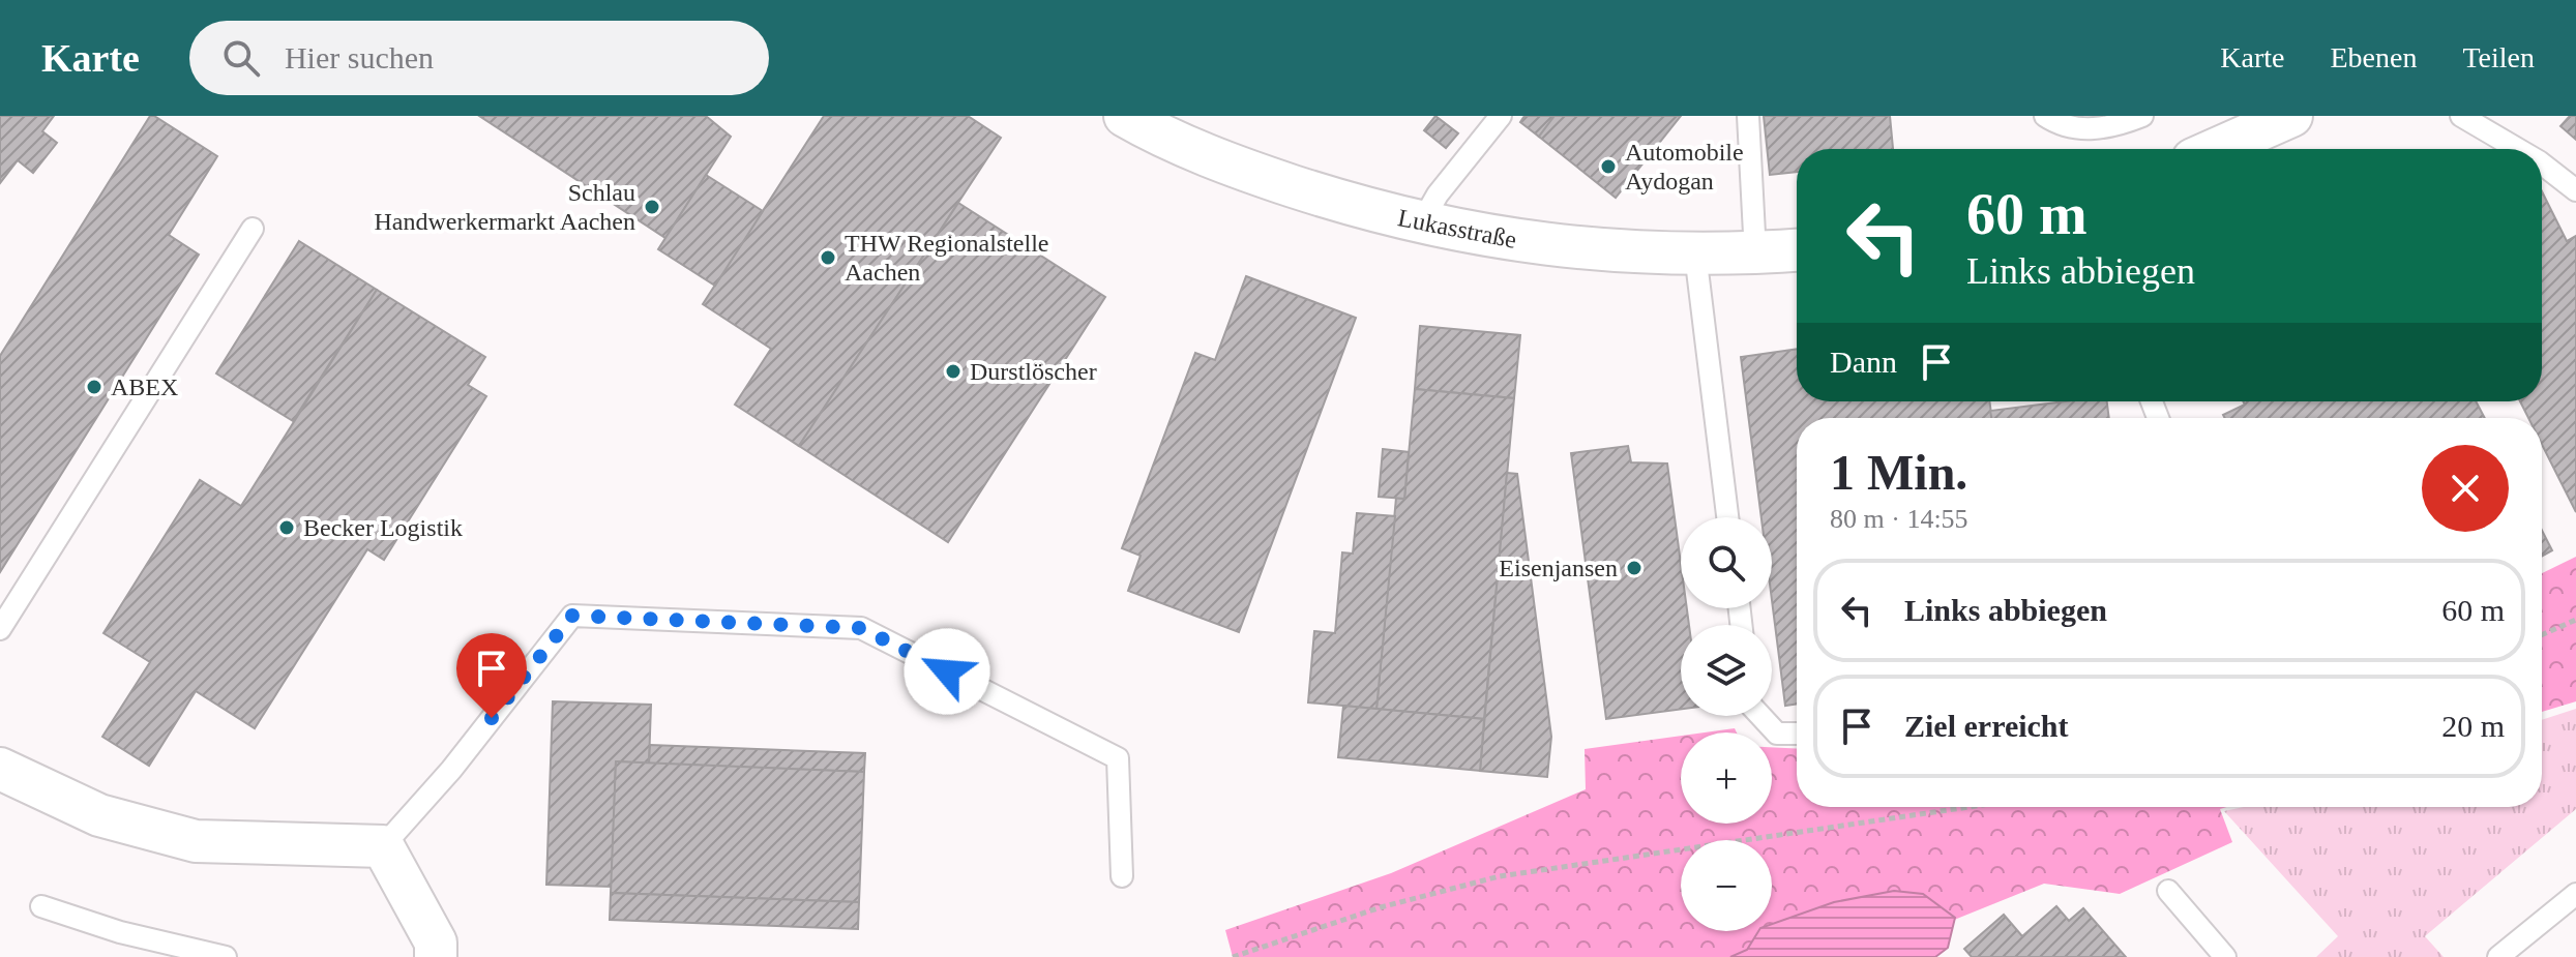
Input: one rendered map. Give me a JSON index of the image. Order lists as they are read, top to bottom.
{
  "streets": {
    "street": ["Lukasstraße"]
  },
  "places": [
    "Automobile Aydogan",
    "Schlau Handwerkermarkt Aachen",
    "THW Regionalstelle Aachen",
    "Durstlöscher",
    "ABEX",
    "Becker Logistik",
    "Eisenjansen"
  ],
  "page": {
    "header": "Karte",
    "search": "Hier suchen",
    "nav": ["Karte", "Ebenen", "Teilen"],
    "turn": ["60 m", "Links abbiegen"],
    "then": "Dann",
    "heading": ["1 Min.", "80 m · 14:55"],
    "map_buttons": ["+", "−"],
    "list": [
      {
        "name": "Links abbiegen",
        "value": "60 m"
      },
      {
        "name": "Ziel erreicht",
        "value": "20 m"
      }
    ]
  }
}
